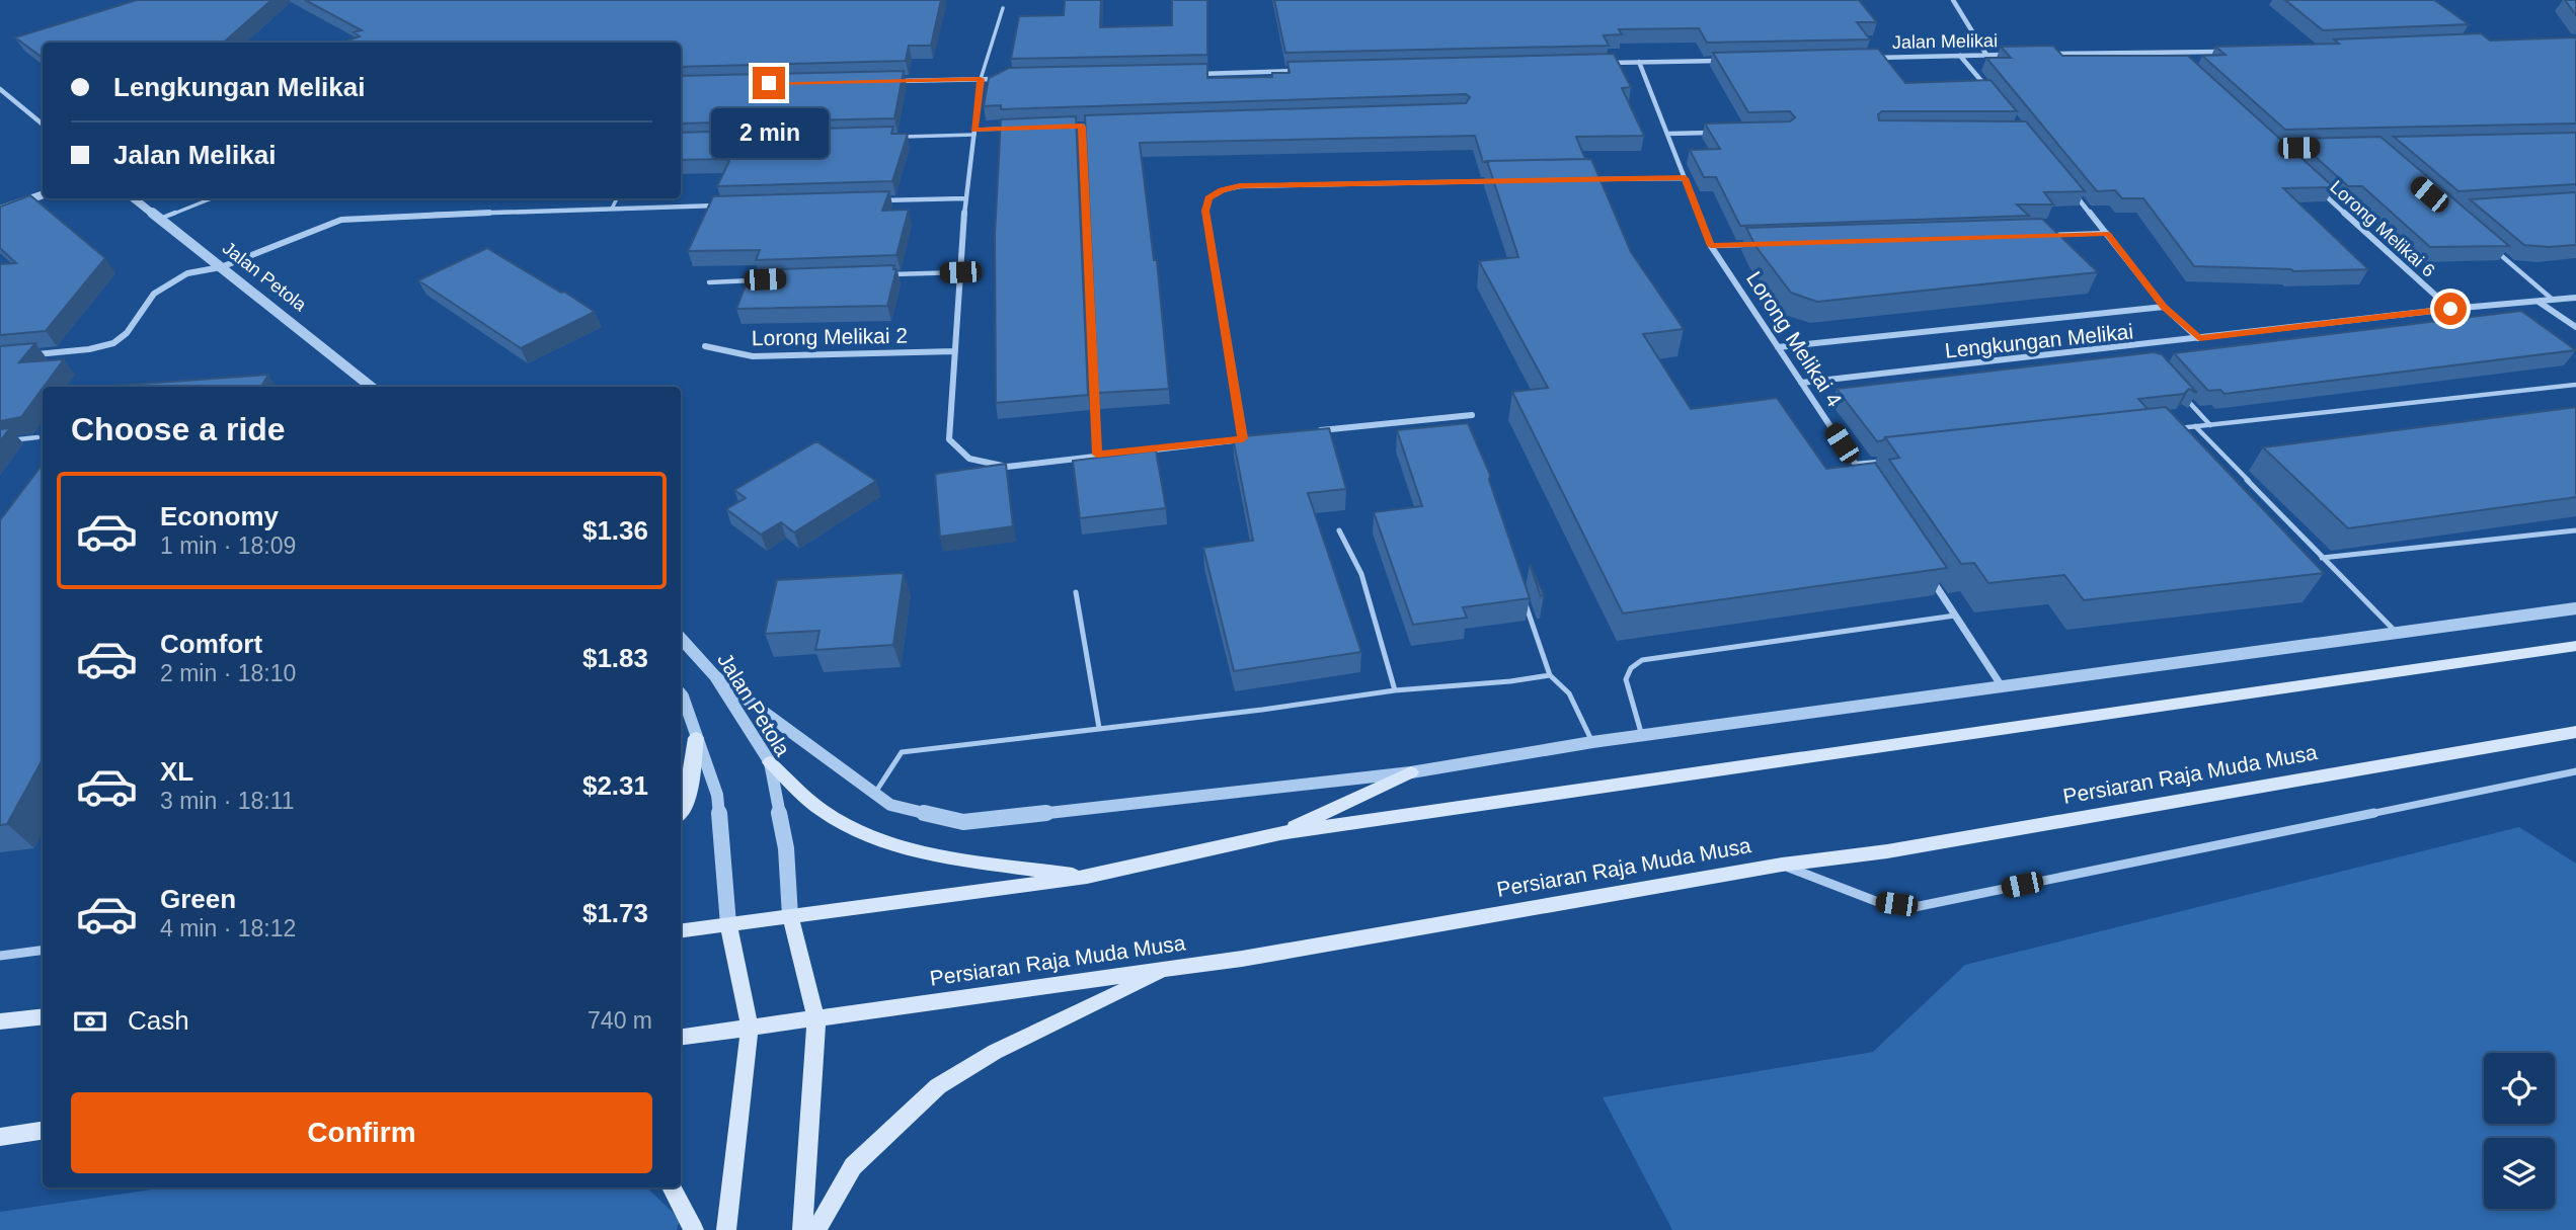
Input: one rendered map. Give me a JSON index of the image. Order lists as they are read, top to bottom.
{
  "streets": {
    "main road": ["Persiaran Raja Muda Musa"],
    "street": [
      "Jalan Melikai",
      "Lorong Melikai 6",
      "Jalan Petola",
      "Lorong Melikai 2",
      "Lorong Melikai 4",
      "Lengkungan Melikai"
    ]
  },
  "crossings": [
    ["Lorong Melikai 6", "Lengkungan Melikai"],
    ["Lorong Melikai 4", "Lengkungan Melikai"]
  ],
  "page": {
    "banner": ["Lengkungan Melikai", "Jalan Melikai"],
    "bubble": "2 min",
    "heading": "Choose a ride",
    "list": [
      {
        "name": "Economy",
        "note": "1 min · 18:09",
        "value": "$1.36"
      },
      {
        "name": "Comfort",
        "note": "2 min · 18:10",
        "value": "$1.83"
      },
      {
        "name": "XL",
        "note": "3 min · 18:11",
        "value": "$2.31"
      },
      {
        "name": "Green",
        "note": "4 min · 18:12",
        "value": "$1.73"
      }
    ],
    "pay": ["Cash", "740 m"],
    "buttons": "Confirm"
  }
}
